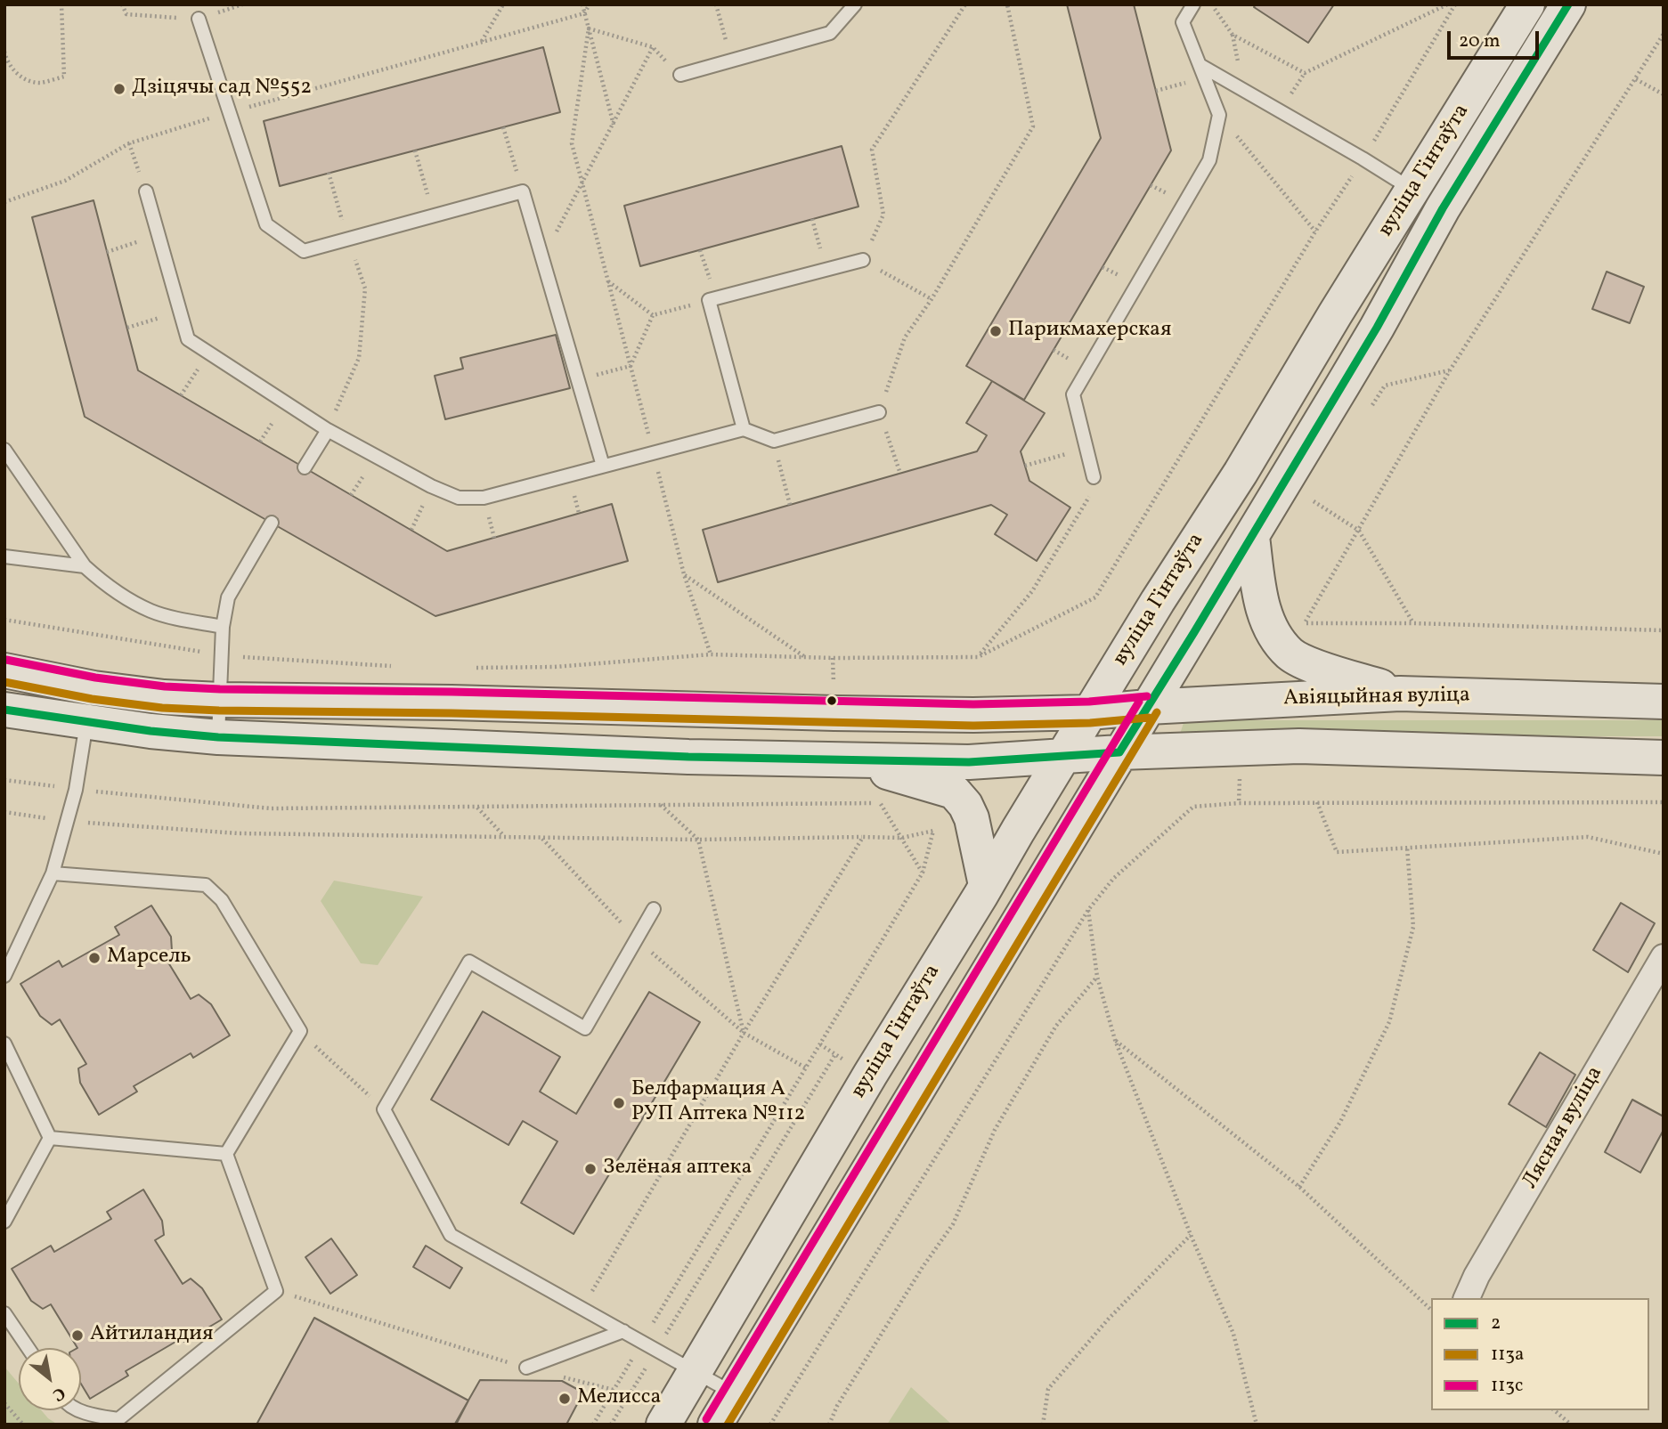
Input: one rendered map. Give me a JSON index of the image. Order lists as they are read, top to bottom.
{
  "streets": {
    "main road": ["вуліца Гінтаўта", "Авіяцыйная вуліца"],
    "street": ["Лясная вуліца"]
  },
  "crossings": [
    ["вуліца Гінтаўта", "Авіяцыйная вуліца"]
  ],
  "places": [
    "Дзіцячы сад №552",
    "Парикмахерская",
    "Марсель",
    "Белфармация А РУП Аптека №112",
    "Зелёная аптека",
    "Айтиландия",
    "Мелисса"
  ],
  "lines": ["transit line 2", "transit line 113с", "transit line 113а"],
  "legend": ["2", "113а", "113с"],
  "scale_bar": "20 m",
  "north": "bottom right"
}
